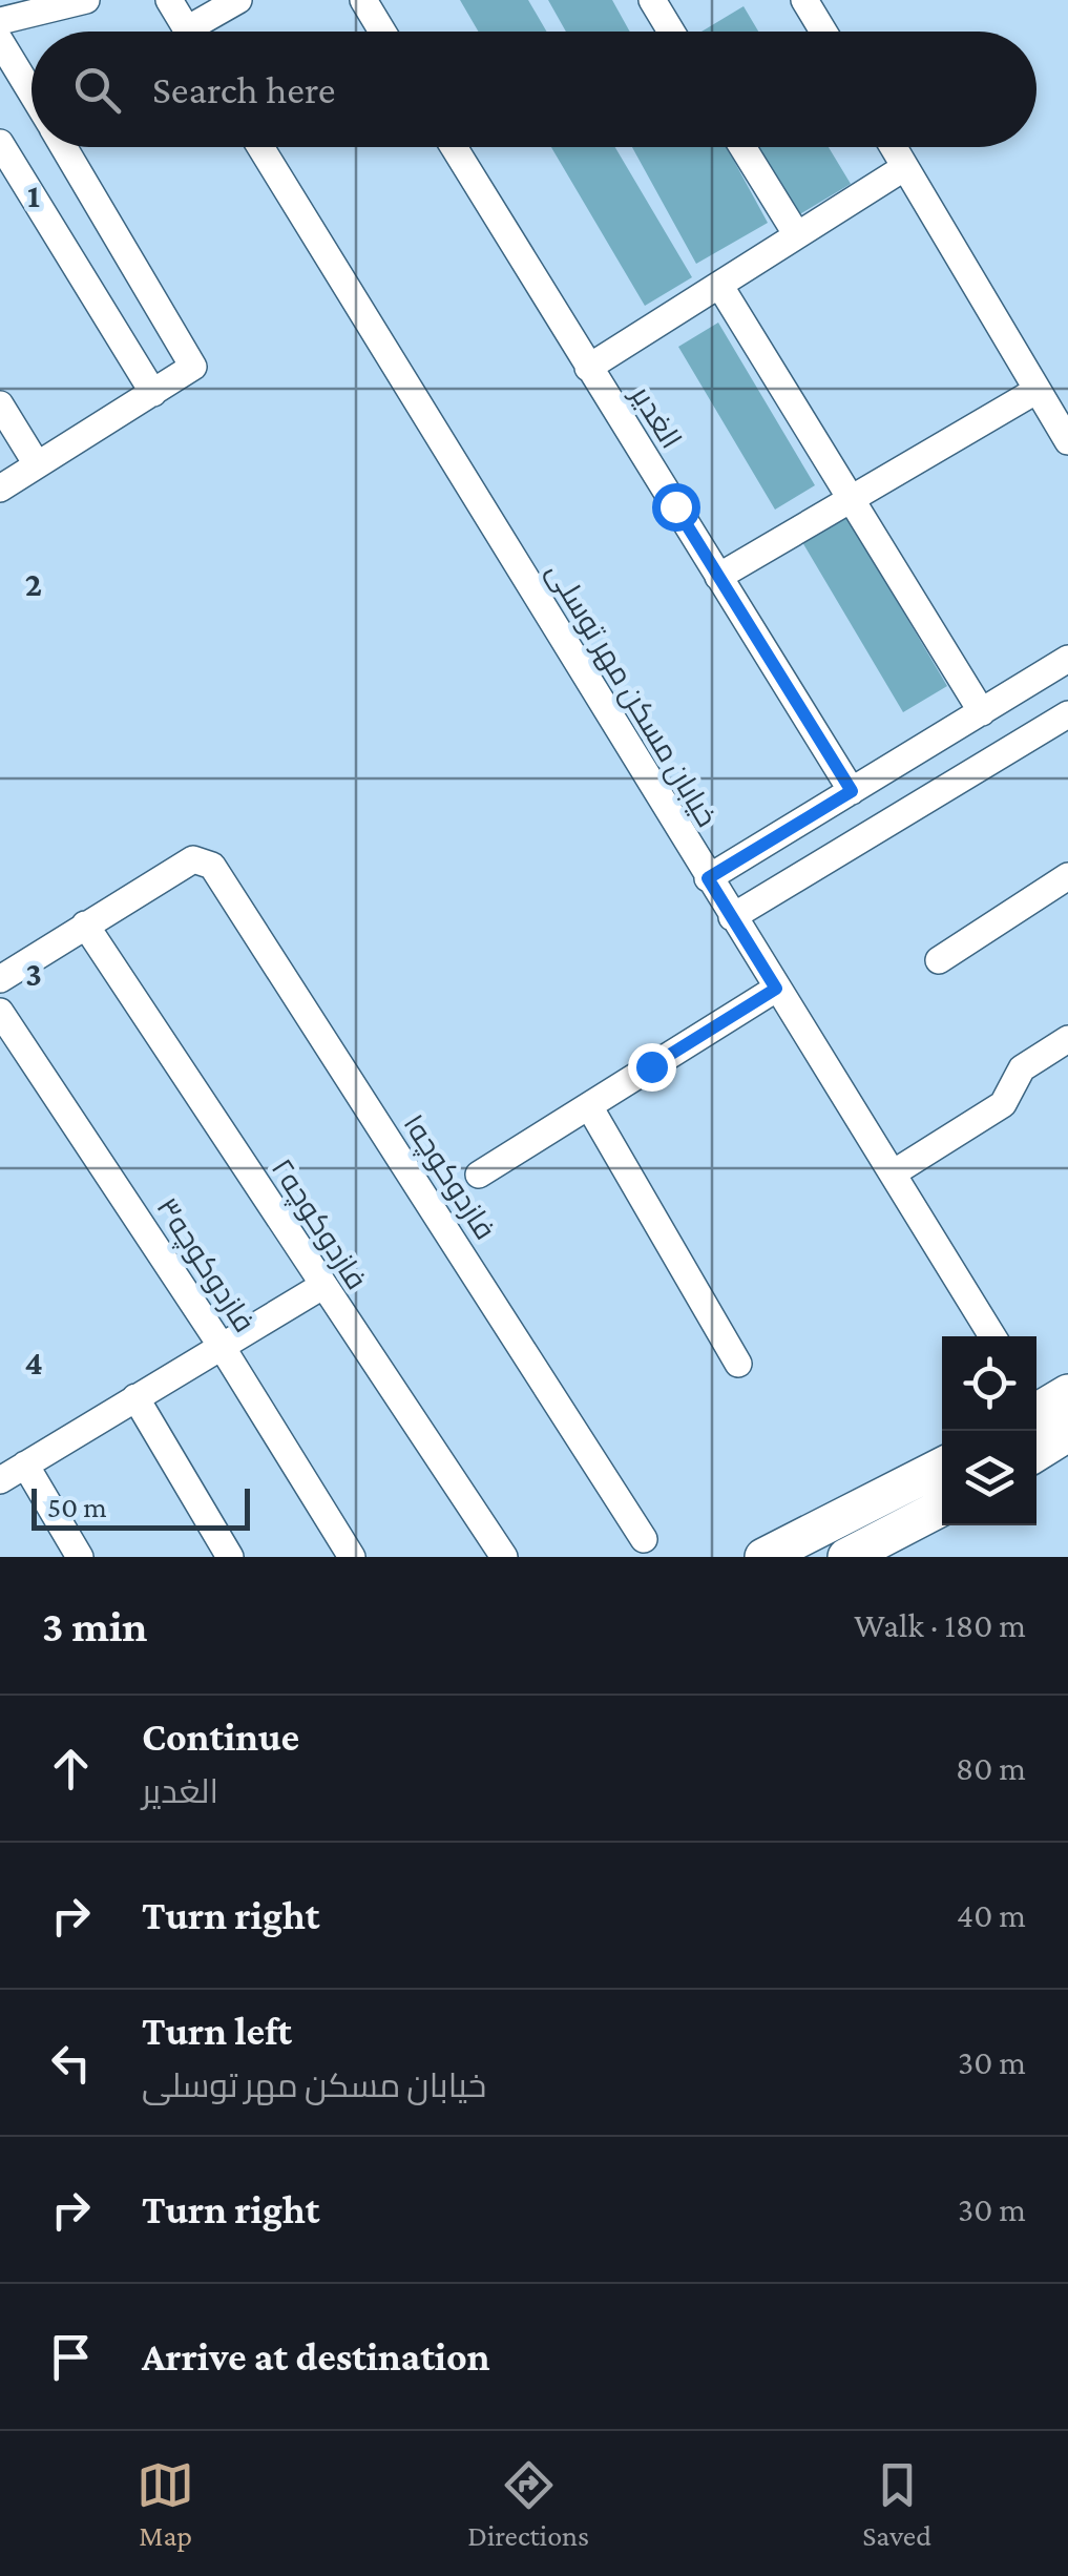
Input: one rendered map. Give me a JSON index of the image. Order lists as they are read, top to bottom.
{
  "streets": {
    "street": [
      "الغدیر",
      "خیابان مسکن مهر توسلی",
      "فازدوکوچه۱",
      "فازدوکوچه۲",
      "فازدوکوچه۳"
    ]
  },
  "crossings": [
    ["فازدوکوچه۱", "فازدوکوچه۲"]
  ],
  "scale_bar": "50 m",
  "page": {
    "search": "Search here",
    "scale": "50 m",
    "heading": ["3 min", "Walk · 180 m"],
    "list": [
      ["Continue", "الغدیر", "80 m"],
      ["Turn right", "40 m"],
      ["Turn left", "خیابان مسکن مهر توسلی", "30 m"],
      ["Turn right", "30 m"],
      "Arrive at destination"
    ],
    "nav": ["Map", "Directions", "Saved"]
  },
  "grid": {
    "rows": [
      "1",
      "2",
      "3",
      "4"
    ]
  }
}
